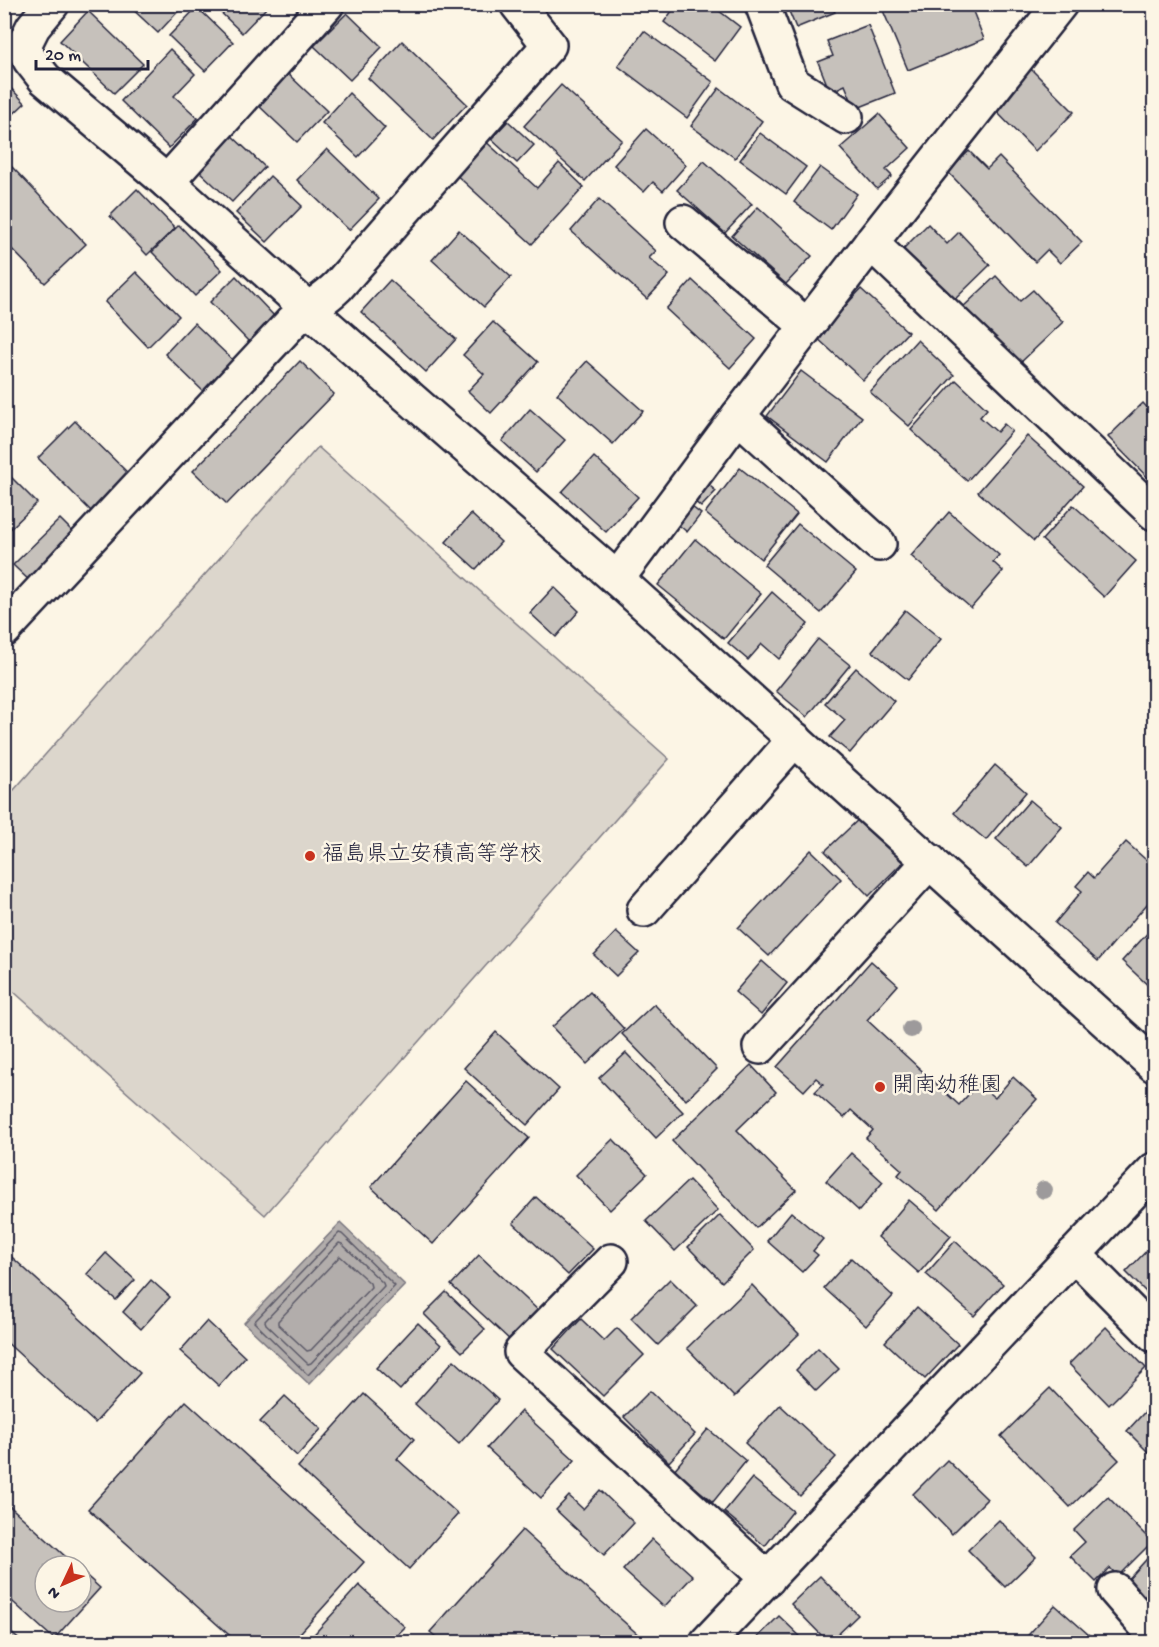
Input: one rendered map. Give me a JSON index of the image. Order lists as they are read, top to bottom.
{
  "places": ["福島県立安積高等学校", "開南幼稚園"],
  "scale_bar": "20 m",
  "north": "bottom left"
}
